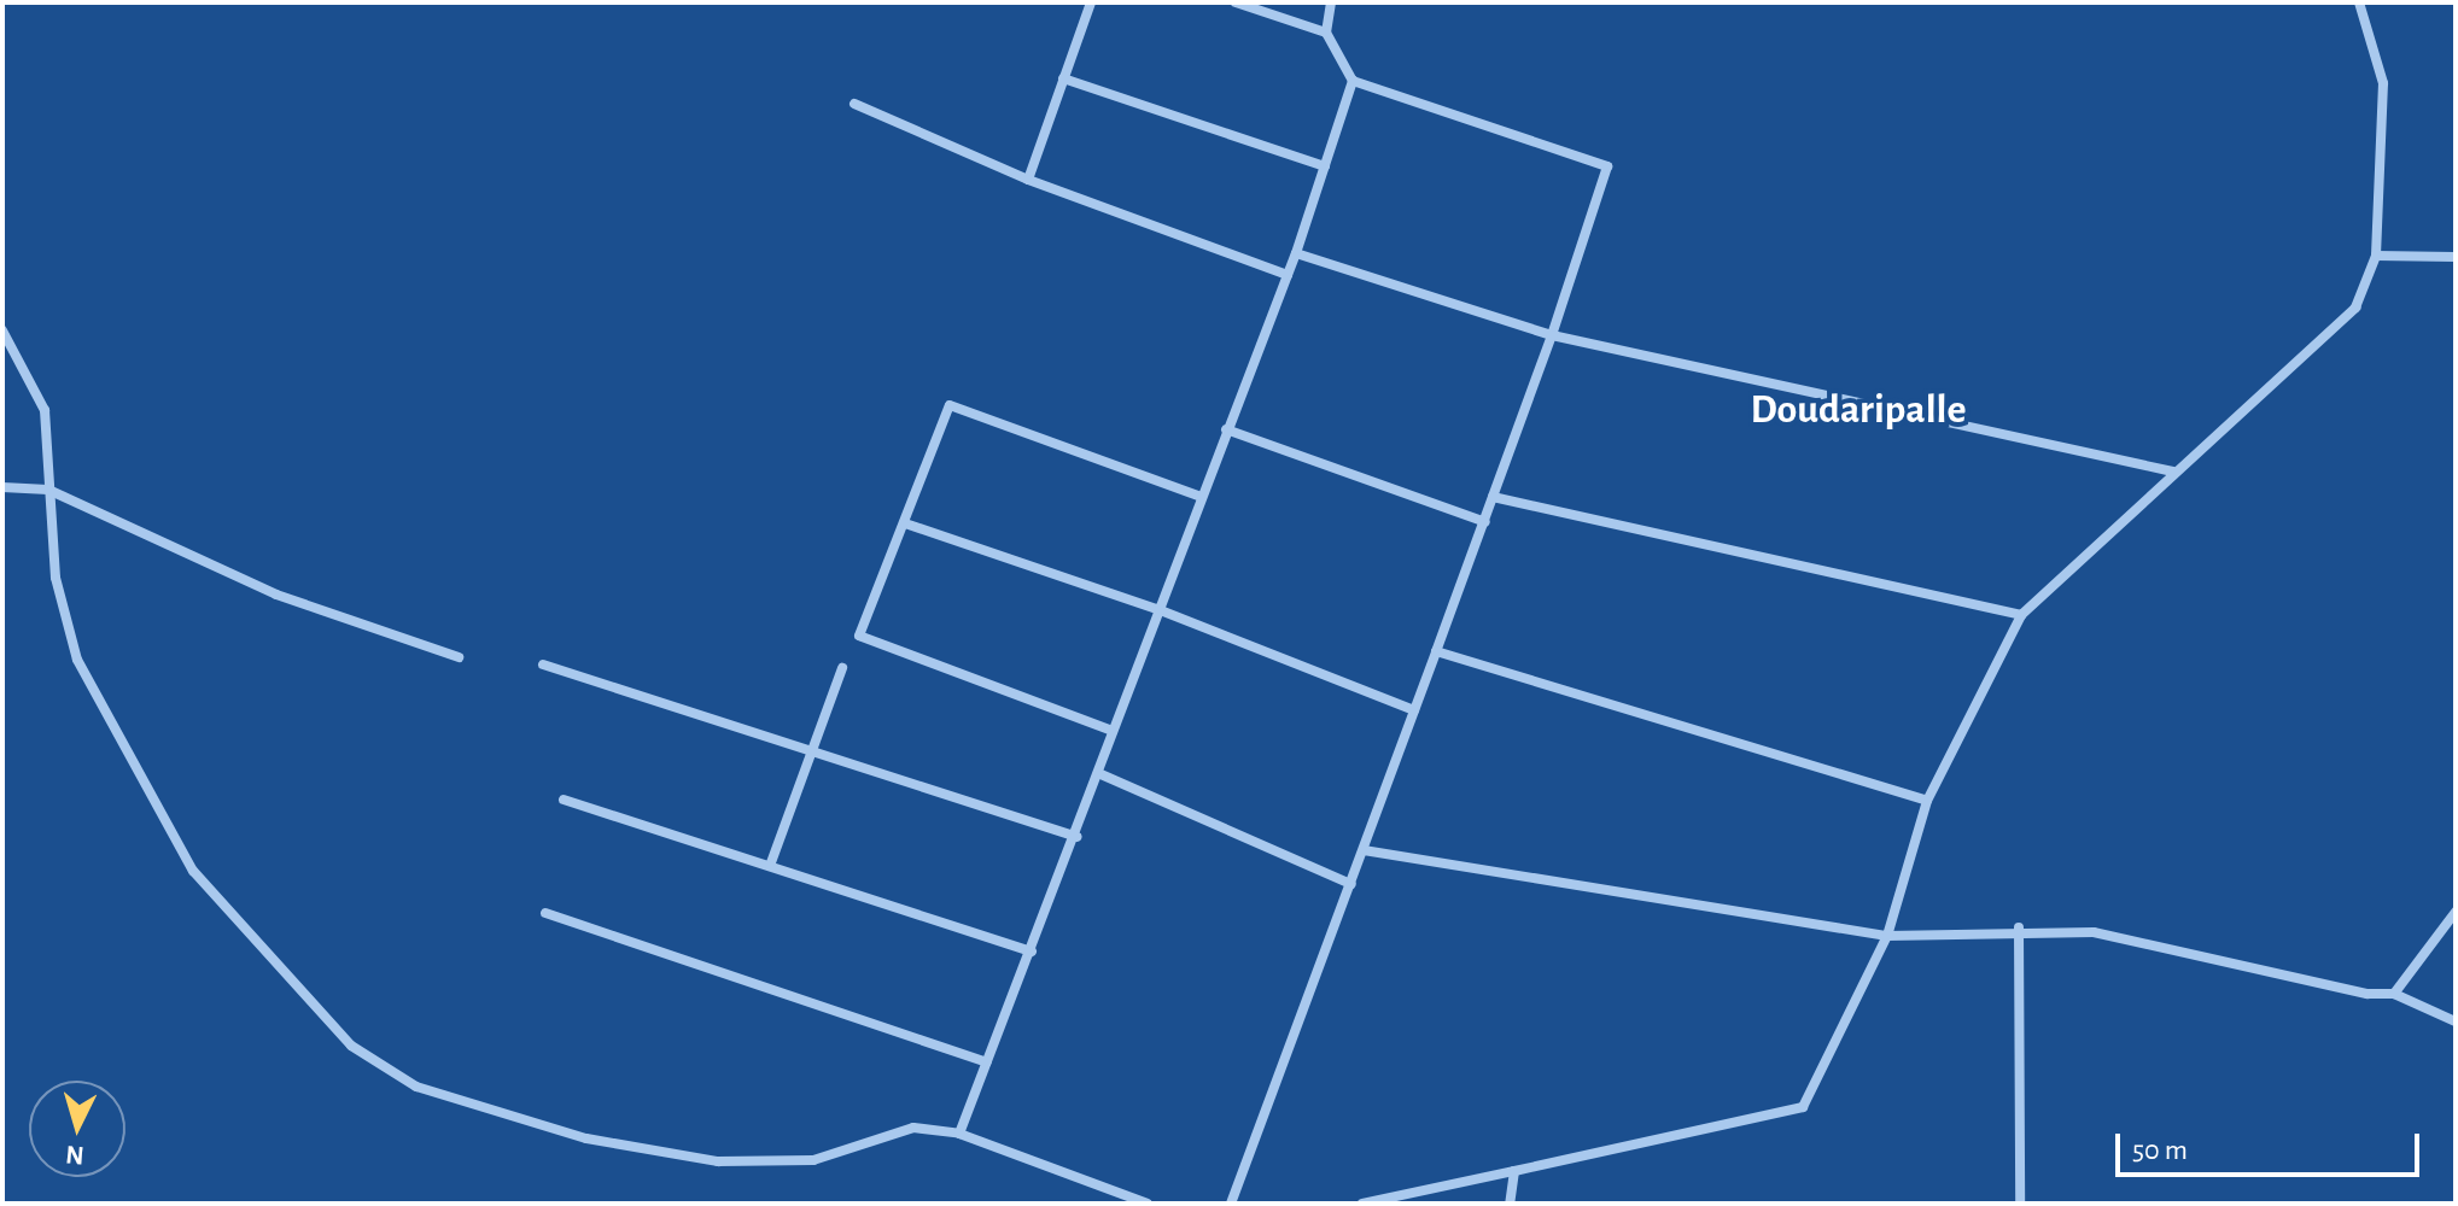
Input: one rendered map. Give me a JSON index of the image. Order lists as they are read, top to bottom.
{
  "districts": ["Doudaripalle"],
  "scale_bar": "50 m",
  "north": "bottom"
}
